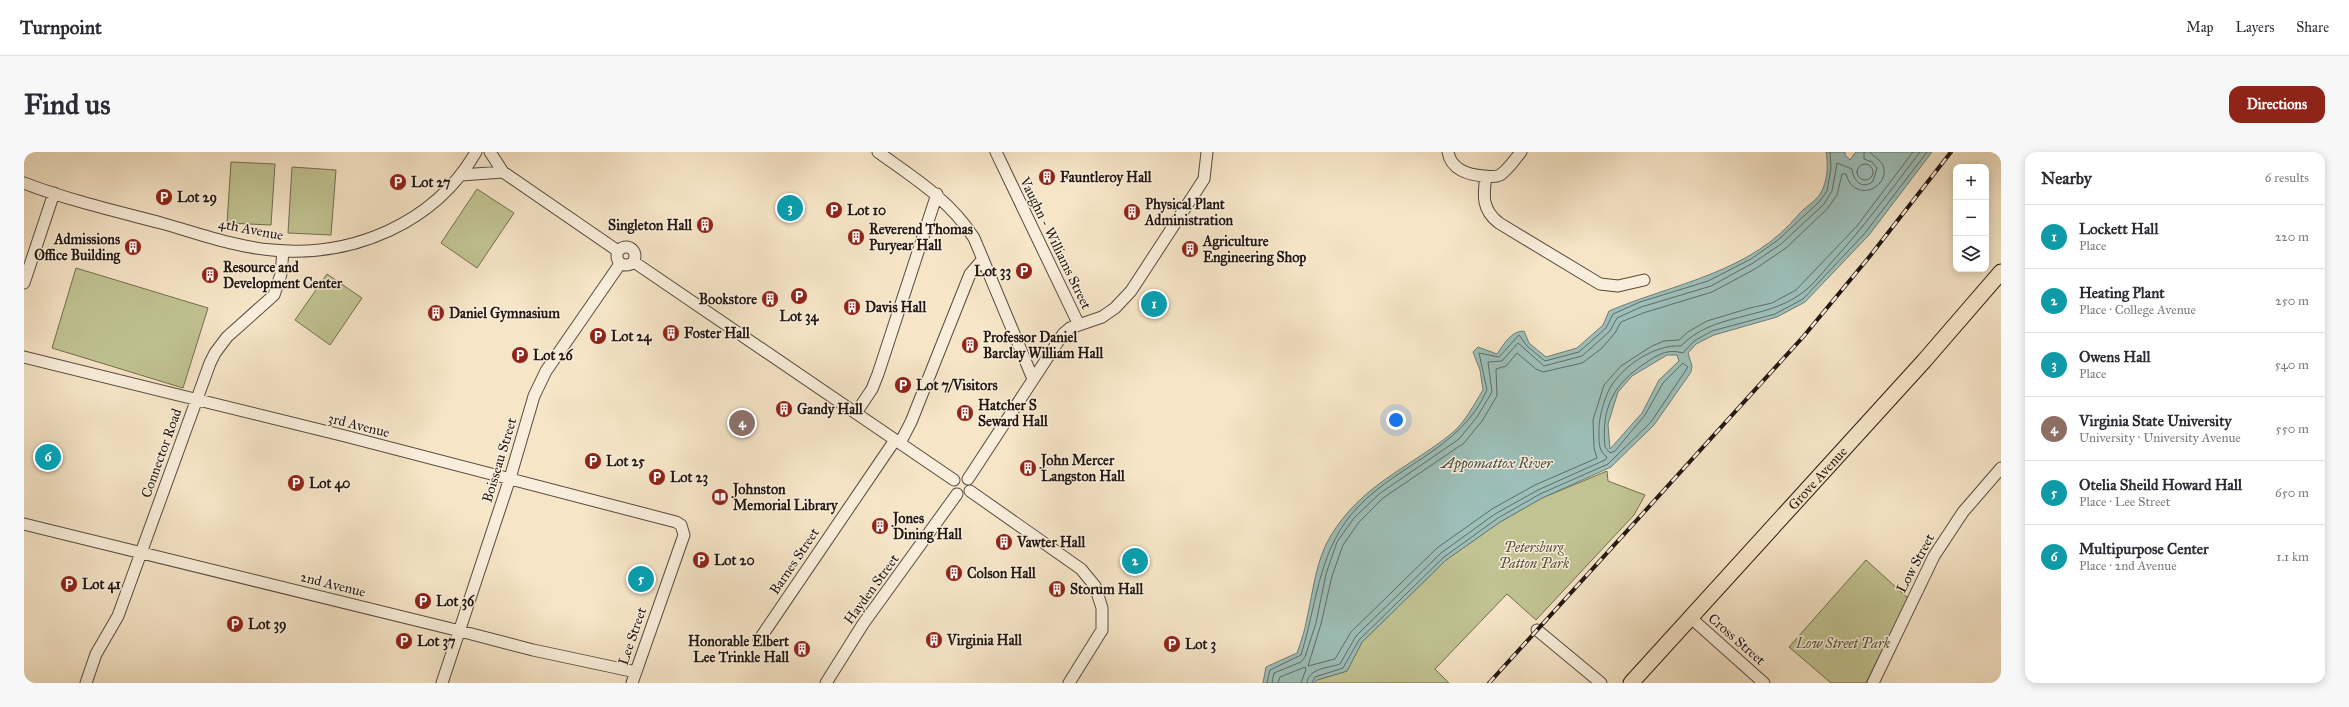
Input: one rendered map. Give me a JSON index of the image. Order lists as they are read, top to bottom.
{
  "streets": {
    "main road": ["Grove Avenue"],
    "street": [
      "4th Avenue",
      "Vaughn - Williams Street",
      "3rd Avenue",
      "Connector Road",
      "Boisseau Street",
      "Barnes Street",
      "Low Street",
      "2nd Avenue",
      "Hayden Street",
      "Lee Street",
      "Cross Street"
    ]
  },
  "crossings": [
    ["4th Avenue", "Connector Road"],
    ["3rd Avenue", "Connector Road"],
    ["3rd Avenue", "Boisseau Street"],
    ["3rd Avenue", "Lee Street"],
    ["Connector Road", "2nd Avenue"],
    ["Boisseau Street", "2nd Avenue"],
    ["Grove Avenue", "Cross Street"],
    ["2nd Avenue", "Lee Street"]
  ],
  "water": ["Appomattox River"],
  "parks": ["Petersburg Patton Park", "Low Street Park"],
  "places": {
    "building": [
      "Fauntleroy Hall",
      "Physical Plant Administration",
      "Singleton Hall",
      "Reverend Thomas Puryear Hall",
      "Admissions Office Building",
      "Agriculture Engineering Shop",
      "Resource and Development Center",
      "Bookstore",
      "Davis Hall",
      "Daniel Gymnasium",
      "Foster Hall",
      "Professor Daniel Barclay William Hall",
      "Gandy Hall",
      "Hatcher S Seward Hall",
      "John Mercer Langston Hall",
      "Jones Dining Hall",
      "Vawter Hall",
      "Colson Hall",
      "Storum Hall",
      "Virginia Hall",
      "Honorable Elbert Lee Trinkle Hall"
    ],
    "parking": [
      "Lot 27",
      "Lot 29",
      "Lot 10",
      "Lot 33",
      "Lot 34",
      "Lot 24",
      "Lot 26",
      "Lot 7/Visitors",
      "Lot 25",
      "Lot 23",
      "Lot 40",
      "Lot 20",
      "Lot 41",
      "Lot 36",
      "Lot 39",
      "Lot 37",
      "Lot 3"
    ],
    "library": ["Johnston Memorial Library"]
  },
  "page": {
    "header": "Turnpoint",
    "nav": ["Map", "Layers", "Share"],
    "buttons": "Directions",
    "title": "Find us",
    "heading": ["Nearby", "6 results"],
    "map_buttons": ["+", "−"],
    "pins": [
      "3",
      "1",
      "4",
      "6",
      "2",
      "5"
    ],
    "list": [
      {
        "mark": "1",
        "name": "Lockett Hall",
        "note": "Place",
        "value": "220 m"
      },
      {
        "mark": "2",
        "name": "Heating Plant",
        "note": "Place · College Avenue",
        "value": "250 m"
      },
      {
        "mark": "3",
        "name": "Owens Hall",
        "note": "Place",
        "value": "540 m"
      },
      {
        "mark": "4",
        "name": "Virginia State University",
        "note": "University · University Avenue",
        "value": "550 m"
      },
      {
        "mark": "5",
        "name": "Otelia Sheild Howard Hall",
        "note": "Place · Lee Street",
        "value": "650 m"
      },
      {
        "mark": "6",
        "name": "Multipurpose Center",
        "note": "Place · 2nd Avenue",
        "value": "1.1 km"
      }
    ]
  }
}
